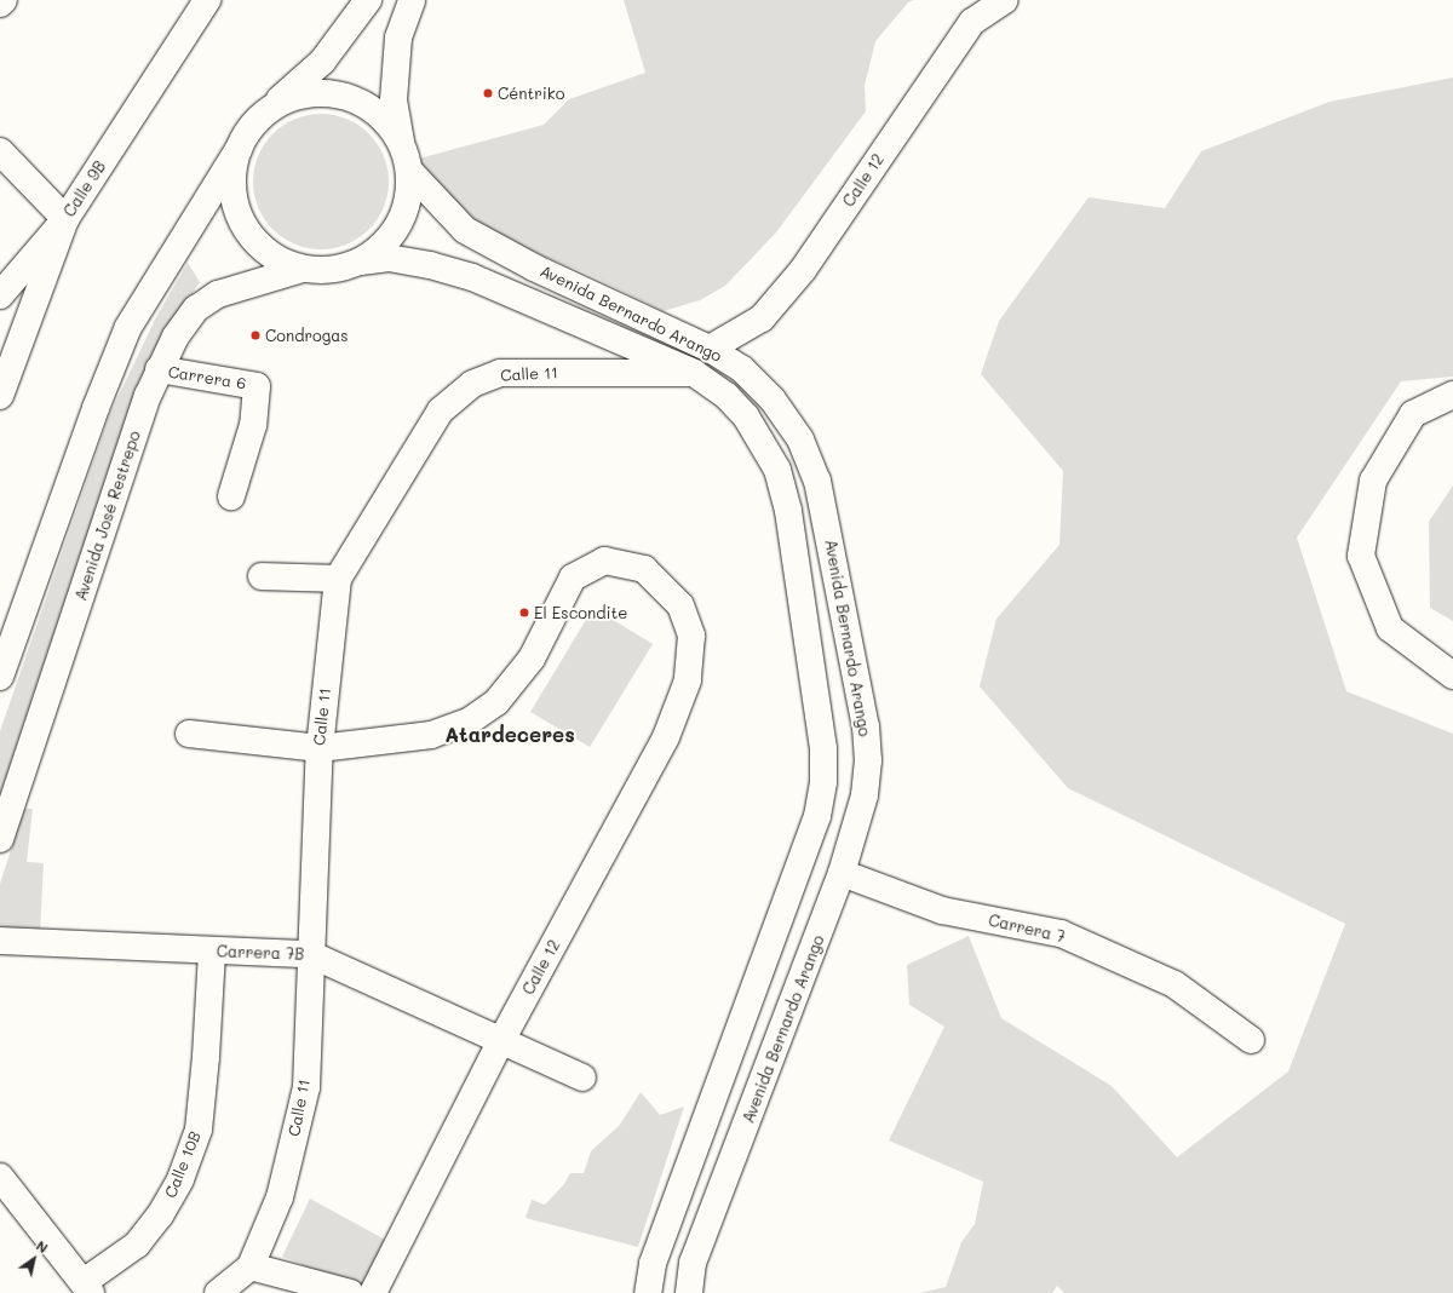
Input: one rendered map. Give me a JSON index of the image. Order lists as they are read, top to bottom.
{
  "streets": {
    "street": [
      "Calle 12",
      "Calle 9B",
      "Avenida Bernardo Arango",
      "Calle 11",
      "Carrera 6",
      "Avenida José Restrepo",
      "Carrera 7",
      "Carrera 7B",
      "Calle 10B"
    ]
  },
  "crossings": [
    ["Calle 12", "Avenida Bernardo Arango"],
    ["Calle 12", "Calle 11"],
    ["Calle 12", "Carrera 7B"],
    ["Avenida Bernardo Arango", "Calle 11"],
    ["Avenida Bernardo Arango", "Carrera 7"],
    ["Calle 11", "Carrera 7B"],
    ["Carrera 6", "Avenida José Restrepo"],
    ["Carrera 7B", "Calle 10B"]
  ],
  "districts": ["Atardeceres"],
  "places": ["Céntriko", "Condrogas", "El Escondite"],
  "north": "top right"
}
